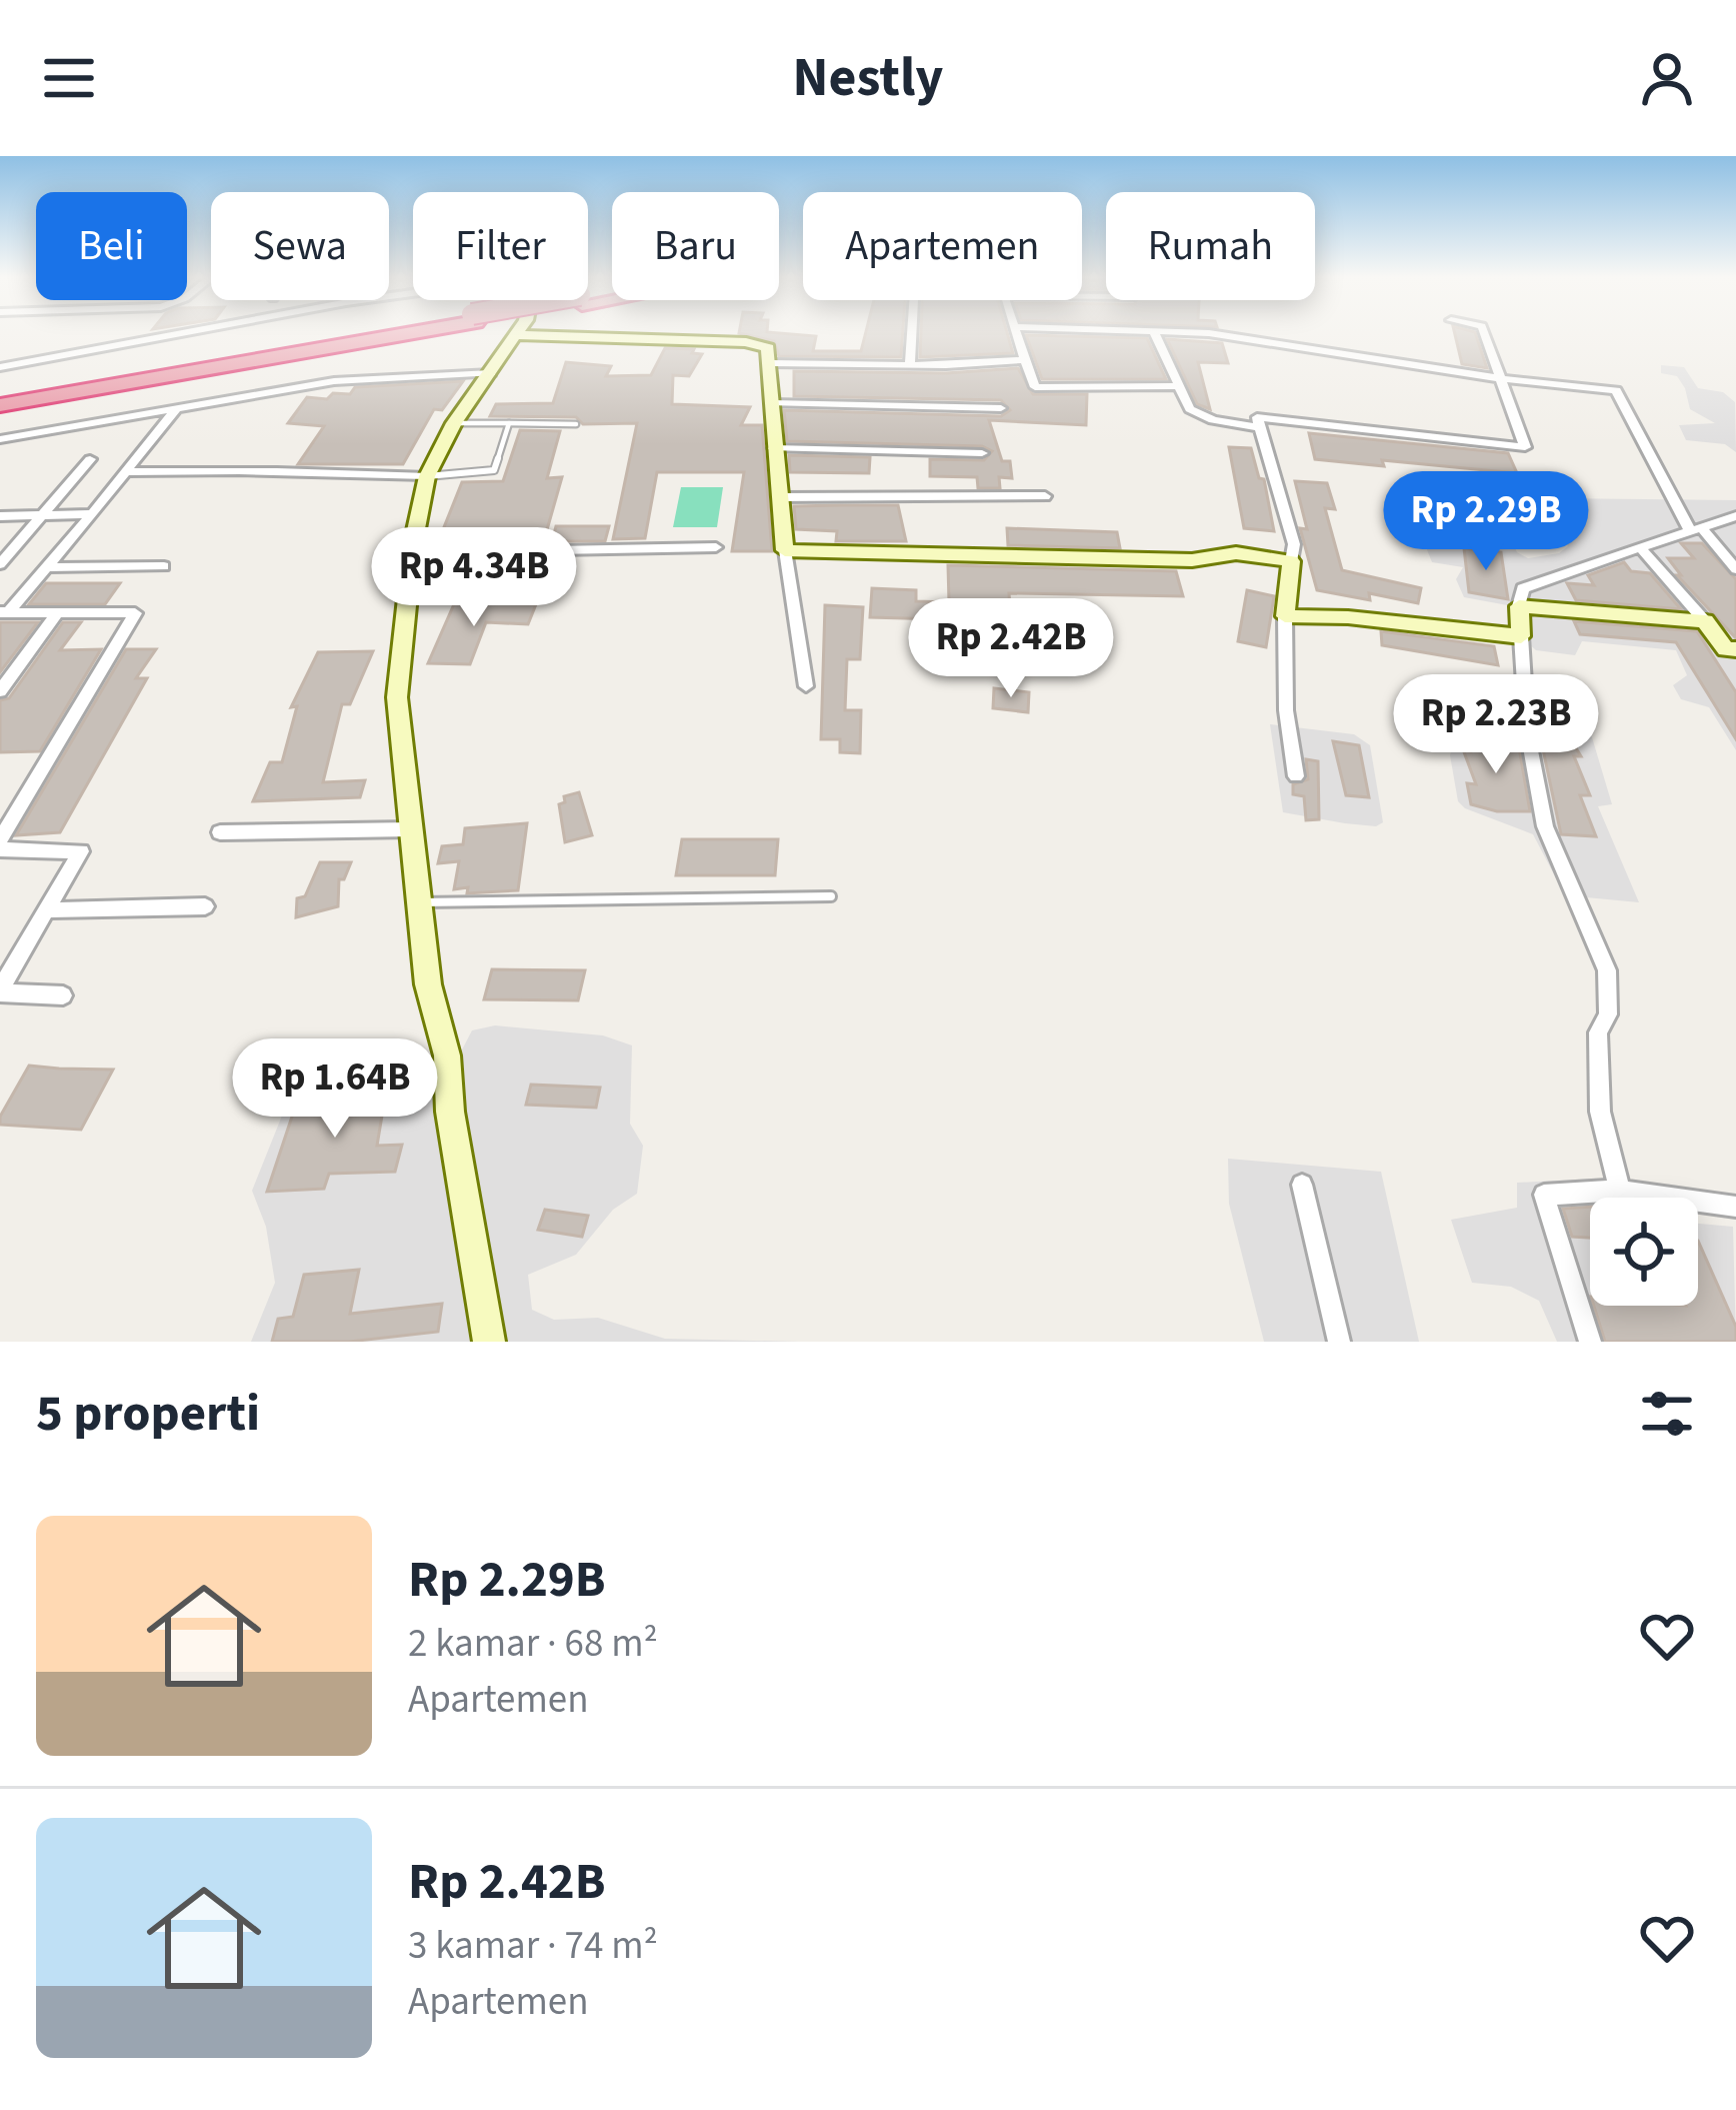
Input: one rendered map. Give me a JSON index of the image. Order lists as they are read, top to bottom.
{
  "page": {
    "header": "Nestly",
    "chip": [
      "Beli",
      "Sewa",
      "Filter",
      "Baru",
      "Apartemen",
      "Rumah"
    ],
    "price": [
      "Rp 2.29B",
      "Rp 4.34B",
      "Rp 2.42B",
      "Rp 2.23B",
      "Rp 1.64B"
    ],
    "heading": "5 properti",
    "list": [
      {
        "name": "Rp 2.29B",
        "note": "2 kamar · 68 m² · Apartemen"
      },
      {
        "name": "Rp 2.42B",
        "note": "3 kamar · 74 m² · Apartemen"
      }
    ]
  }
}
